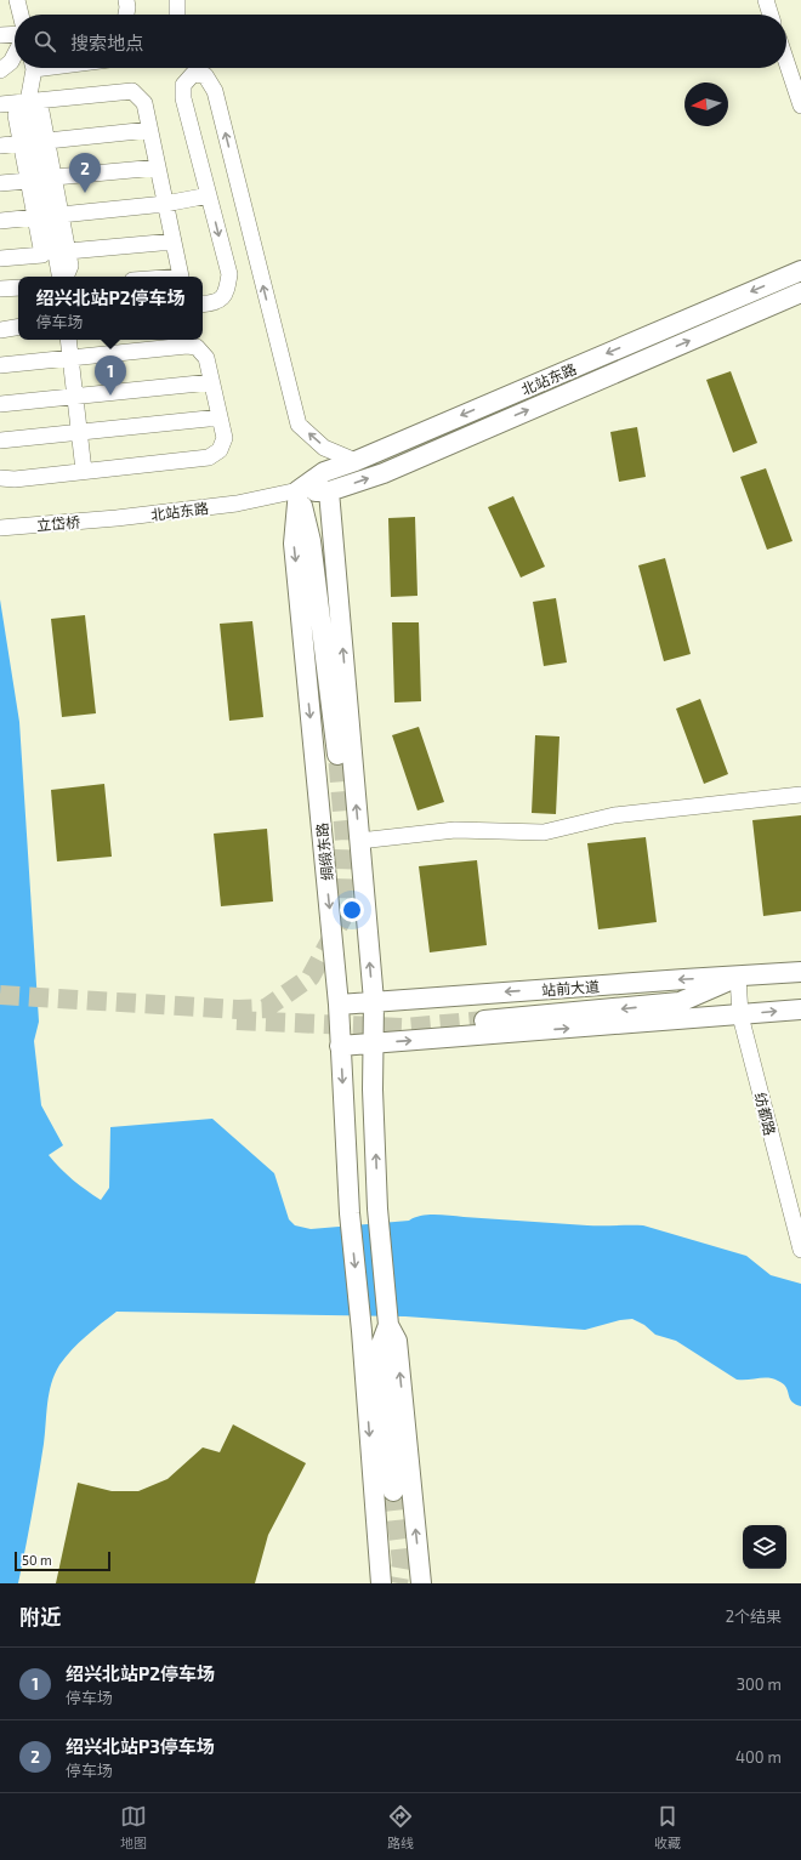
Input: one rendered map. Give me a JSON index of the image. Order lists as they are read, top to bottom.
{
  "streets": {
    "main road": ["北站东路", "绸缎东路", "站前大道"],
    "street": ["立岱桥", "纺都路"]
  },
  "crossings": [
    ["北站东路", "立岱桥"],
    ["北站东路", "绸缎东路"],
    ["绸缎东路", "站前大道"],
    ["站前大道", "纺都路"]
  ],
  "scale_bar": "50 m",
  "north": "left",
  "page": {
    "search": "搜索地点",
    "pins": ["2", "1"],
    "popup": ["绍兴北站P2停车场", "停车场"],
    "scale": "50 m",
    "heading": ["附近", "2个结果"],
    "list": [
      {
        "mark": "1",
        "name": "绍兴北站P2停车场",
        "note": "停车场",
        "value": "300 m"
      },
      {
        "mark": "2",
        "name": "绍兴北站P3停车场",
        "note": "停车场",
        "value": "400 m"
      }
    ],
    "nav": ["地图", "路线", "收藏"]
  }
}
